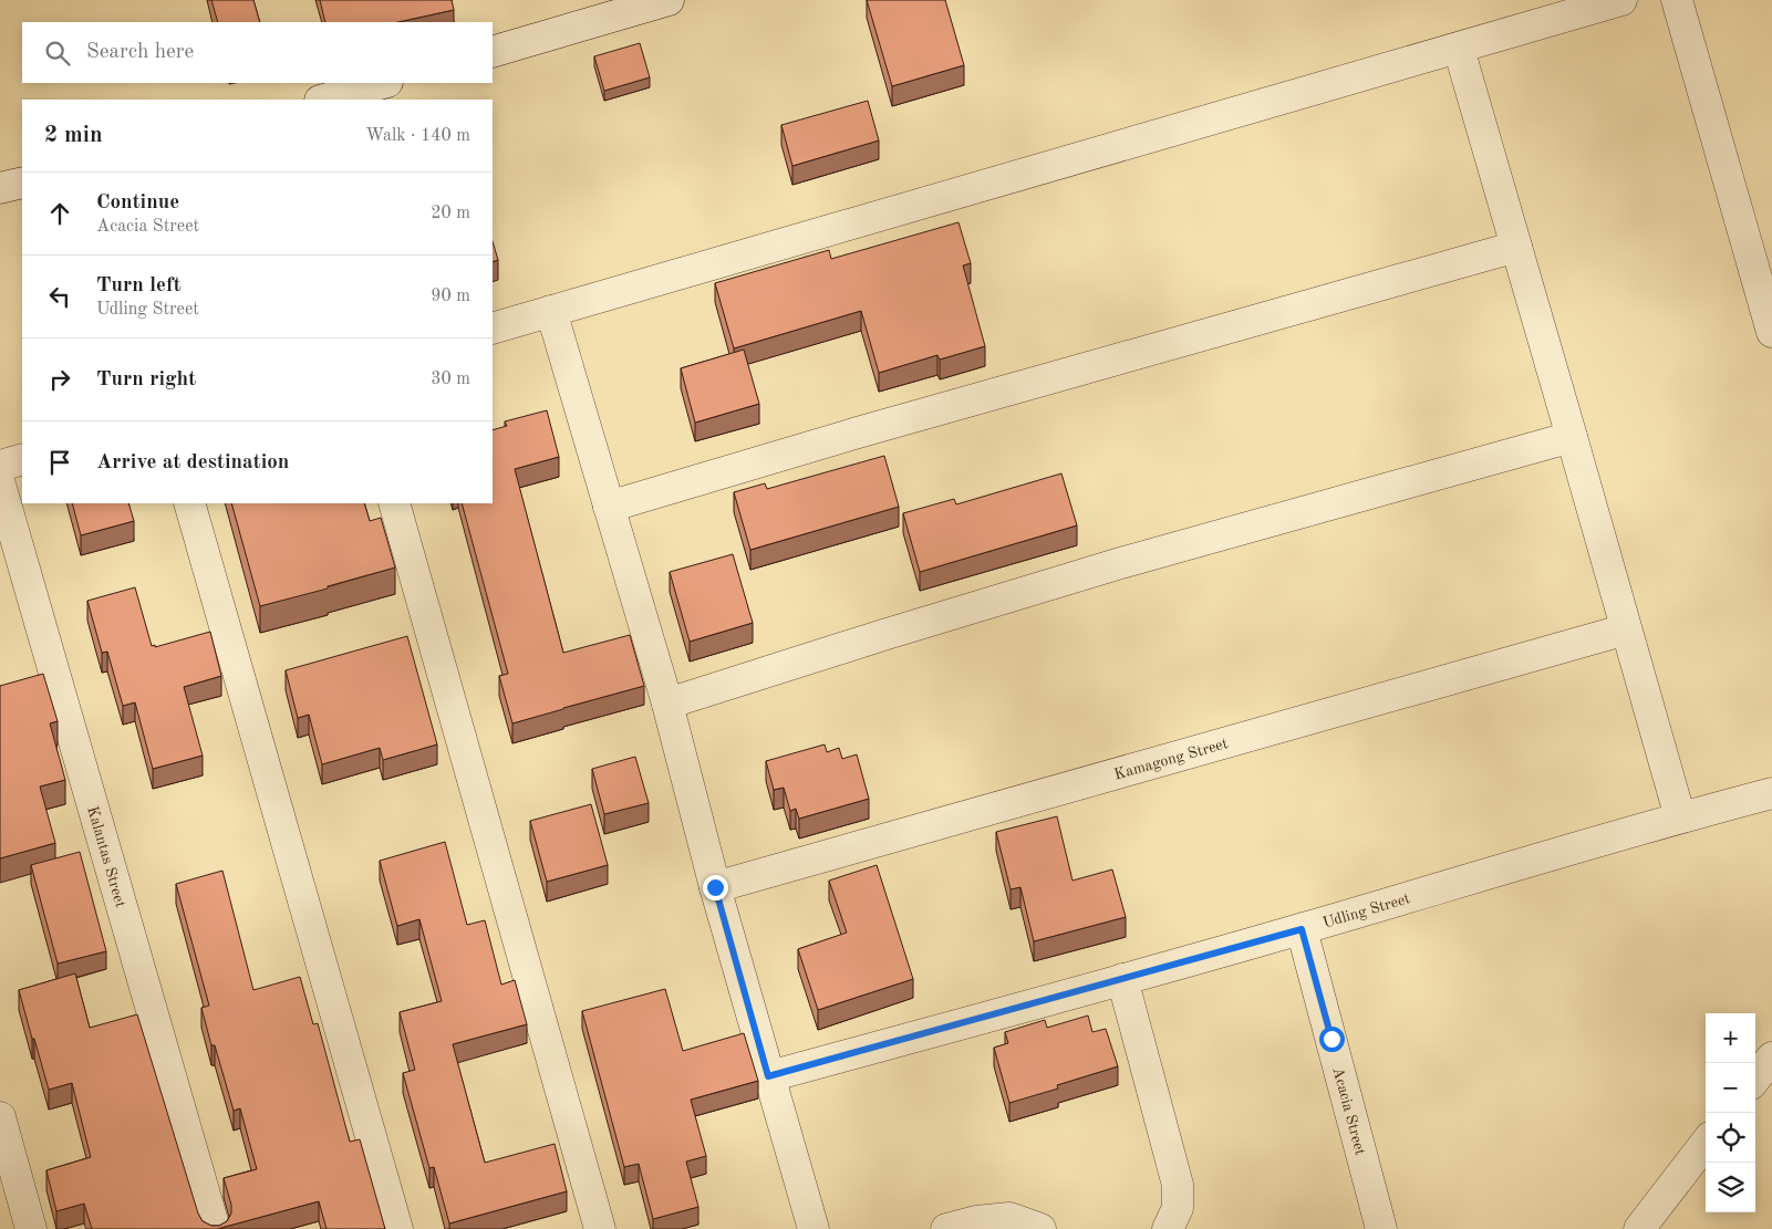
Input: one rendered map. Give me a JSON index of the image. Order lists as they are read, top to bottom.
{
  "streets": {
    "street": [
      "Kamagong Street",
      "Kalantas Street",
      "Udling Street",
      "Acacia Street"
    ]
  },
  "crossings": [
    ["Udling Street", "Acacia Street"]
  ],
  "page": {
    "search": "Search here",
    "heading": ["2 min", "Walk · 140 m"],
    "list": [
      ["Continue", "Acacia Street", "20 m"],
      ["Turn left", "Udling Street", "90 m"],
      ["Turn right", "30 m"],
      "Arrive at destination"
    ],
    "map_buttons": ["+", "−"]
  }
}
